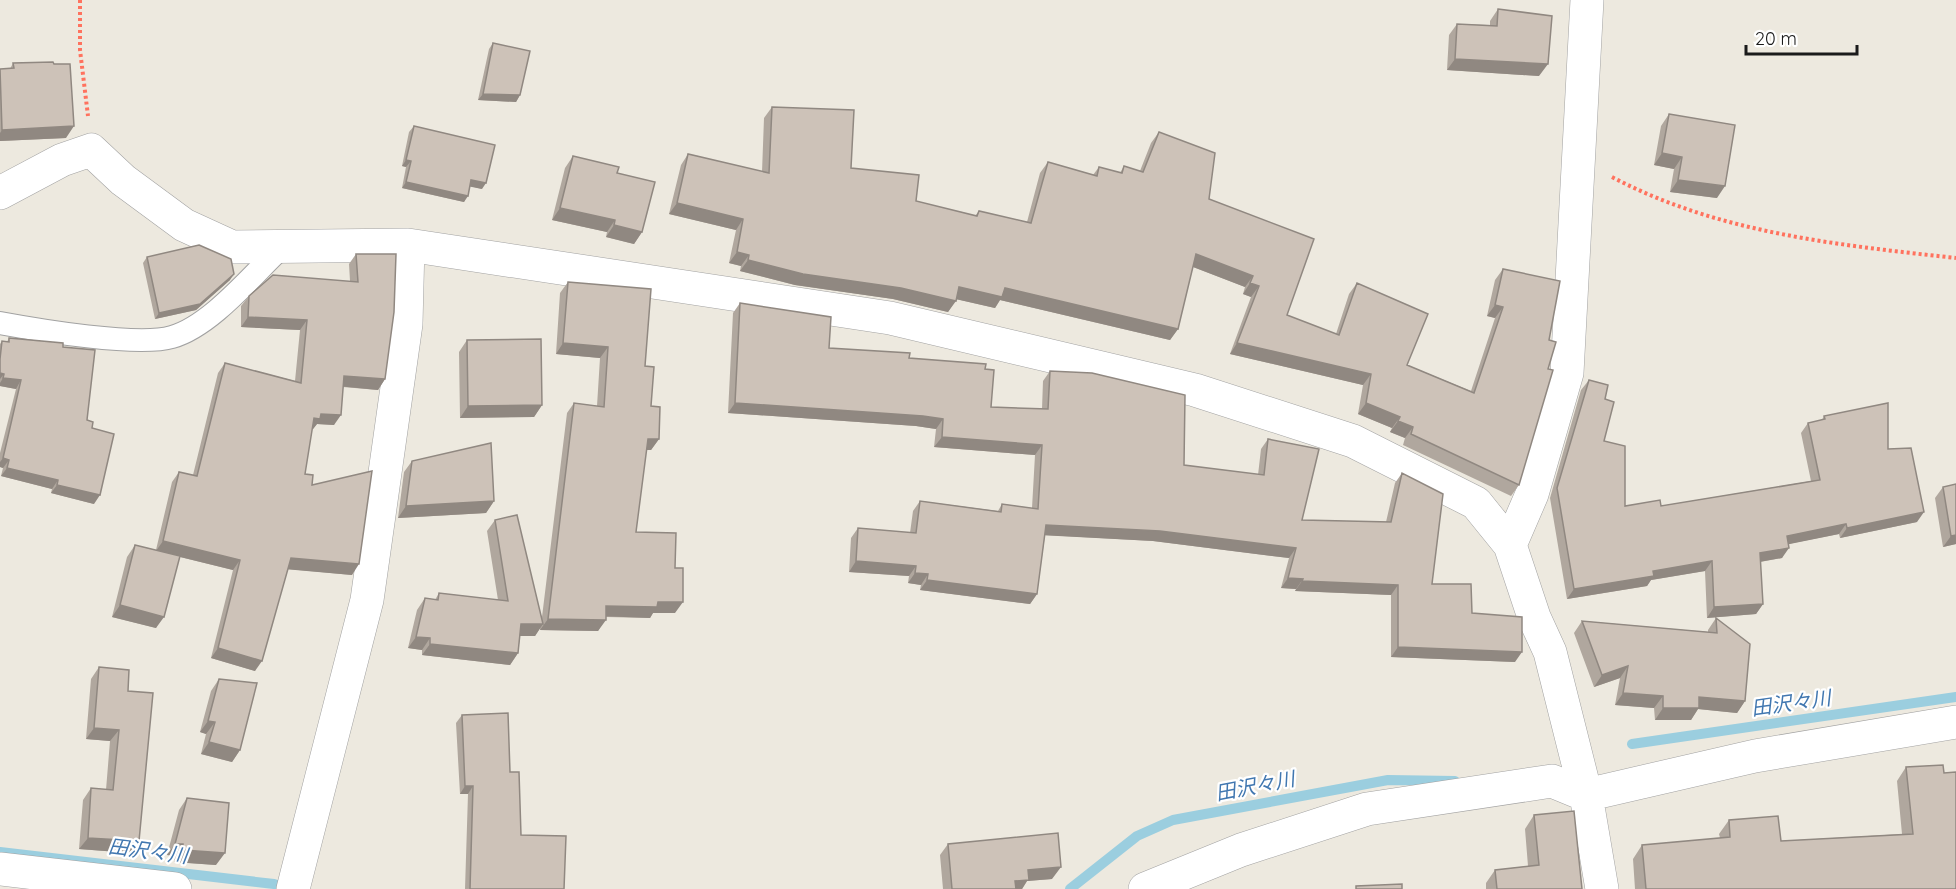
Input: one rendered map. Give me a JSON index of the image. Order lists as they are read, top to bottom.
{
  "water": ["田沢々川"],
  "scale_bar": "20 m"
}
